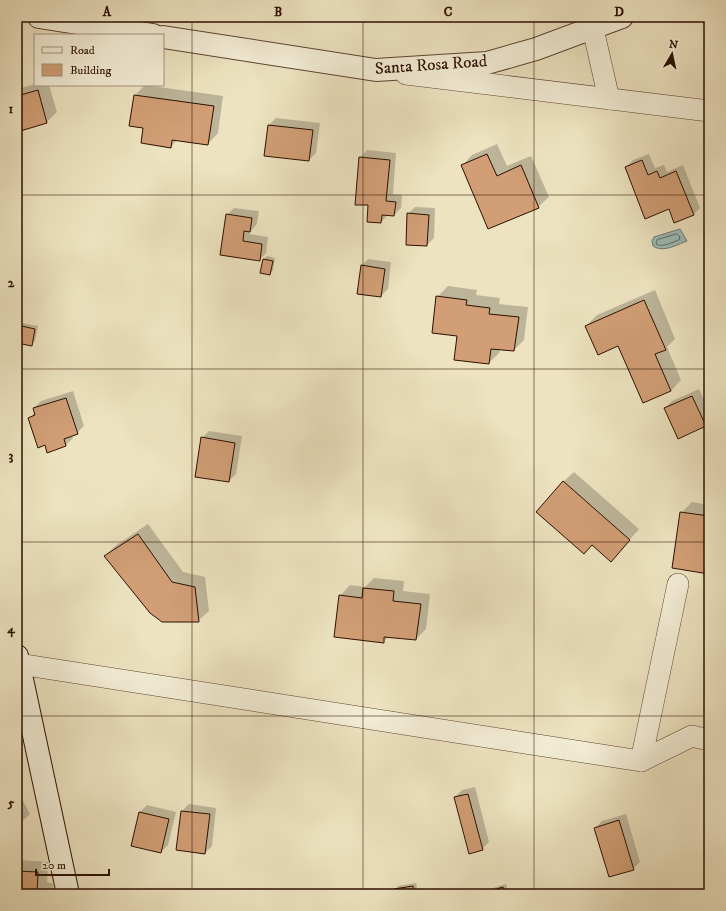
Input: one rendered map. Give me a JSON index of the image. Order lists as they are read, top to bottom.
{
  "streets": {
    "street": ["Santa Rosa Road"]
  },
  "legend": ["Road", "Building"],
  "scale_bar": "20 m",
  "north": "top",
  "grid": {
    "columns": [
      "A",
      "B",
      "C",
      "D"
    ],
    "rows": [
      "1",
      "2",
      "3",
      "4",
      "5"
    ]
  }
}
